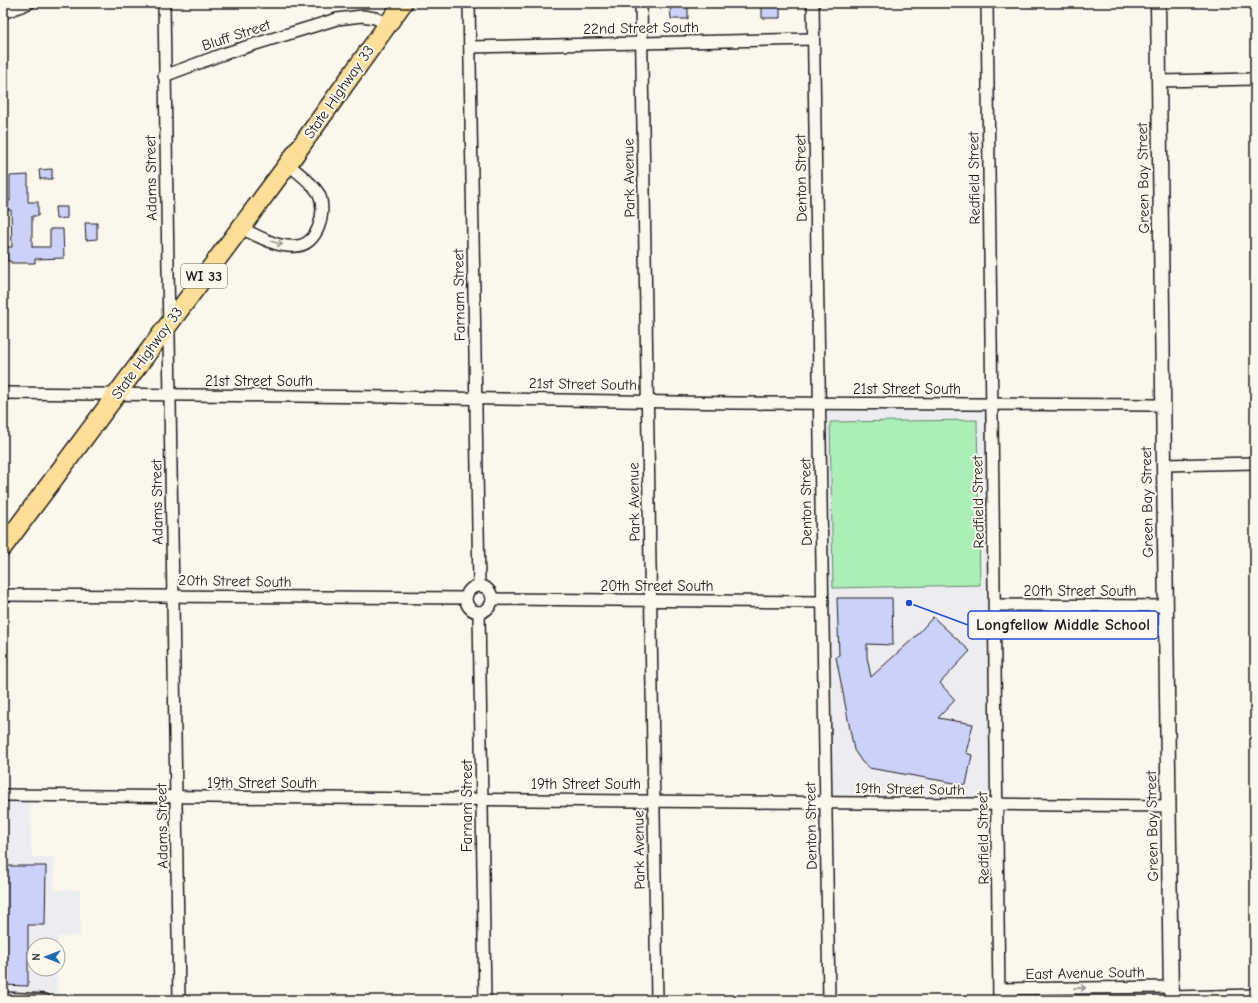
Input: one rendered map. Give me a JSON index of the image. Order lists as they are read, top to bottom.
{
  "streets": {
    "main road": ["State Highway 33", "WI 33"],
    "street": [
      "22nd Street South",
      "Bluff Street",
      "Adams Street",
      "Park Avenue",
      "Denton Street",
      "Redfield Street",
      "Green Bay Street",
      "Farnam Street",
      "21st Street South",
      "20th Street South",
      "19th Street South",
      "East Avenue South"
    ]
  },
  "crossings": [
    ["22nd Street South", "Park Avenue"],
    ["22nd Street South", "Denton Street"],
    ["22nd Street South", "Farnam Street"],
    ["Bluff Street", "State Highway 33"],
    ["Bluff Street", "Adams Street"],
    ["State Highway 33", "Adams Street"],
    ["State Highway 33", "21st Street South"],
    ["Adams Street", "21st Street South"],
    ["Adams Street", "20th Street South"],
    ["Adams Street", "19th Street South"],
    ["Park Avenue", "21st Street South"],
    ["Park Avenue", "20th Street South"],
    ["Park Avenue", "19th Street South"],
    ["Denton Street", "21st Street South"],
    ["Denton Street", "20th Street South"],
    ["Denton Street", "19th Street South"],
    ["Redfield Street", "21st Street South"],
    ["Redfield Street", "20th Street South"],
    ["Redfield Street", "19th Street South"],
    ["Redfield Street", "East Avenue South"],
    ["Green Bay Street", "21st Street South"],
    ["Green Bay Street", "20th Street South"],
    ["Green Bay Street", "19th Street South"],
    ["Green Bay Street", "East Avenue South"],
    ["Farnam Street", "21st Street South"],
    ["Farnam Street", "20th Street South"],
    ["Farnam Street", "19th Street South"]
  ],
  "one_way": ["East Avenue South"],
  "places": ["Longfellow Middle School"],
  "north": "left"
}
